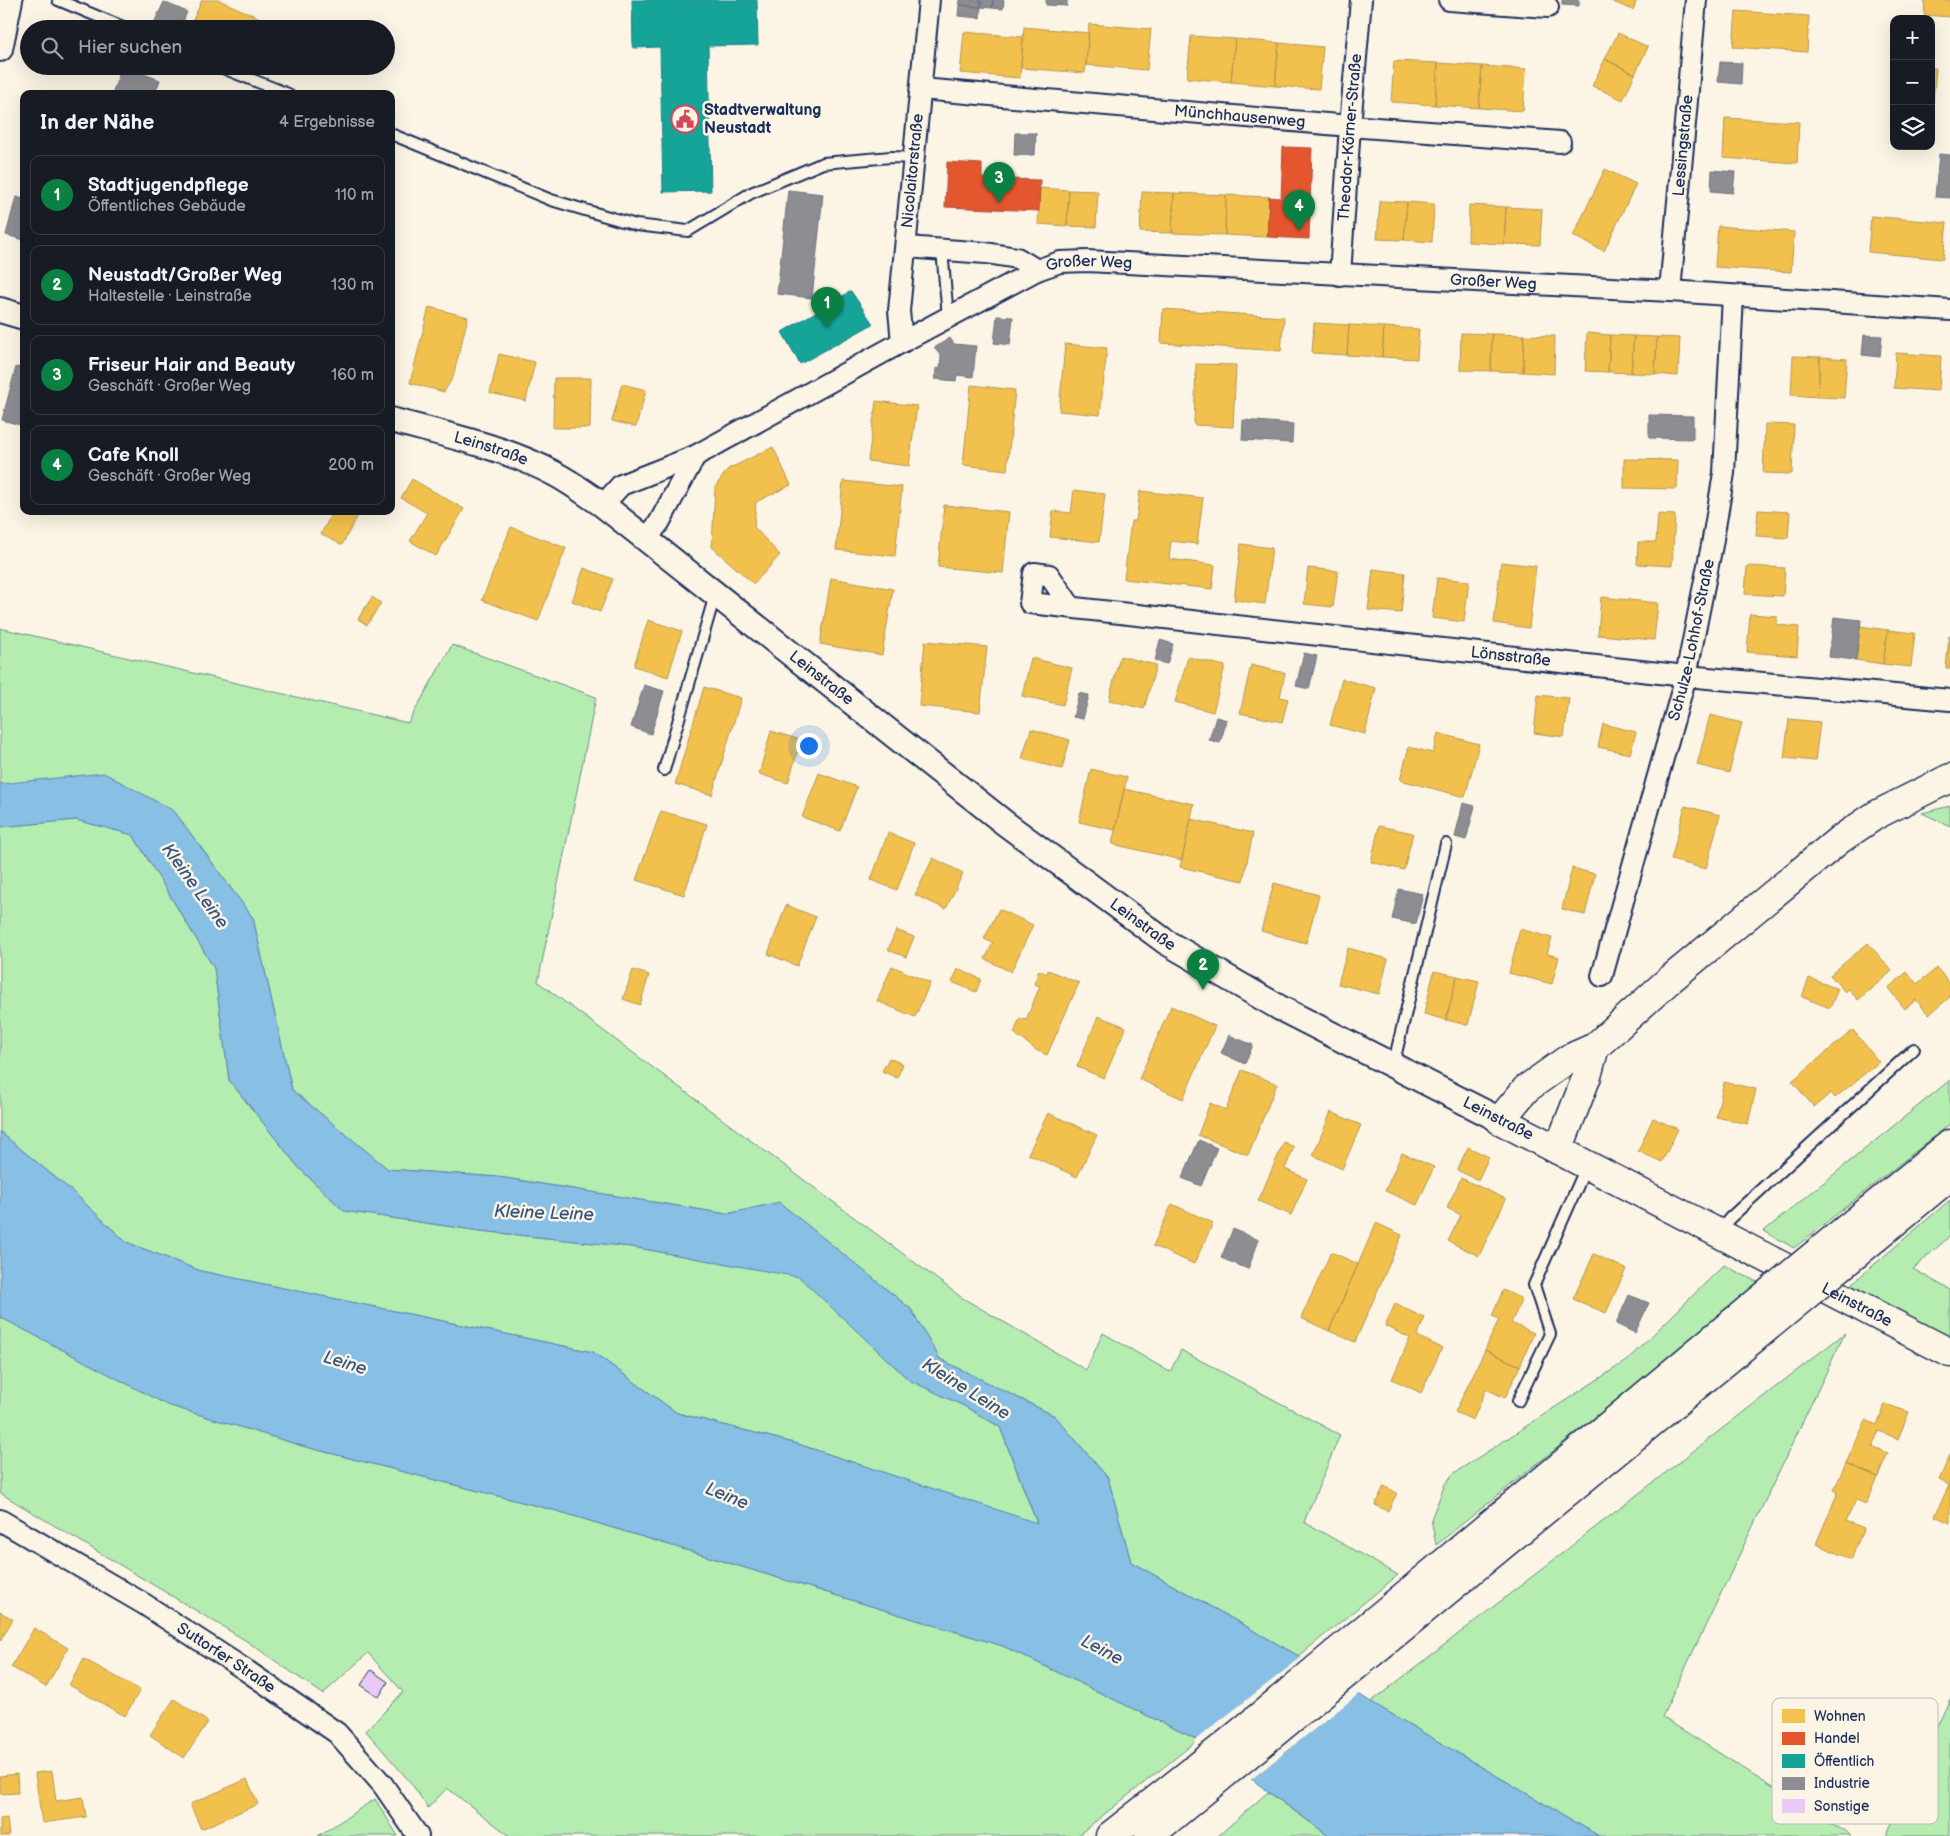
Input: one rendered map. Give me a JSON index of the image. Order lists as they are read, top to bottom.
{
  "streets": {
    "main road": ["Leinstraße"],
    "street": [
      "Münchhausenweg",
      "Theodor-Körner-Straße",
      "Lessingstraße",
      "Nicolaitorstraße",
      "Großer Weg",
      "Schulze-Lohhof-Straße",
      "Lönsstraße",
      "Suttorfer Straße"
    ]
  },
  "crossings": [
    ["Münchhausenweg", "Theodor-Körner-Straße"],
    ["Münchhausenweg", "Nicolaitorstraße"],
    ["Theodor-Körner-Straße", "Großer Weg"],
    ["Lessingstraße", "Großer Weg"],
    ["Nicolaitorstraße", "Großer Weg"],
    ["Großer Weg", "Leinstraße"],
    ["Großer Weg", "Schulze-Lohhof-Straße"],
    ["Schulze-Lohhof-Straße", "Lönsstraße"]
  ],
  "water": ["Kleine Leine", "Leine"],
  "places": {
    "public building": ["Stadtverwaltung Neustadt"]
  },
  "legend": [
    "Wohnen",
    "Handel",
    "Öffentlich",
    "Industrie",
    "Sonstige"
  ],
  "page": {
    "map_buttons": ["+", "−"],
    "search": "Hier suchen",
    "heading": ["In der Nähe", "4 Ergebnisse"],
    "list": [
      {
        "mark": "1",
        "name": "Stadtjugendpflege",
        "note": "Öffentliches Gebäude",
        "value": "110 m"
      },
      {
        "mark": "2",
        "name": "Neustadt/Großer Weg",
        "note": "Haltestelle · Leinstraße",
        "value": "130 m"
      },
      {
        "mark": "3",
        "name": "Friseur Hair and Beauty",
        "note": "Geschäft · Großer Weg",
        "value": "160 m"
      },
      {
        "mark": "4",
        "name": "Cafe Knoll",
        "note": "Geschäft · Großer Weg",
        "value": "200 m"
      }
    ],
    "pins": [
      "3",
      "4",
      "1",
      "2"
    ]
  }
}
